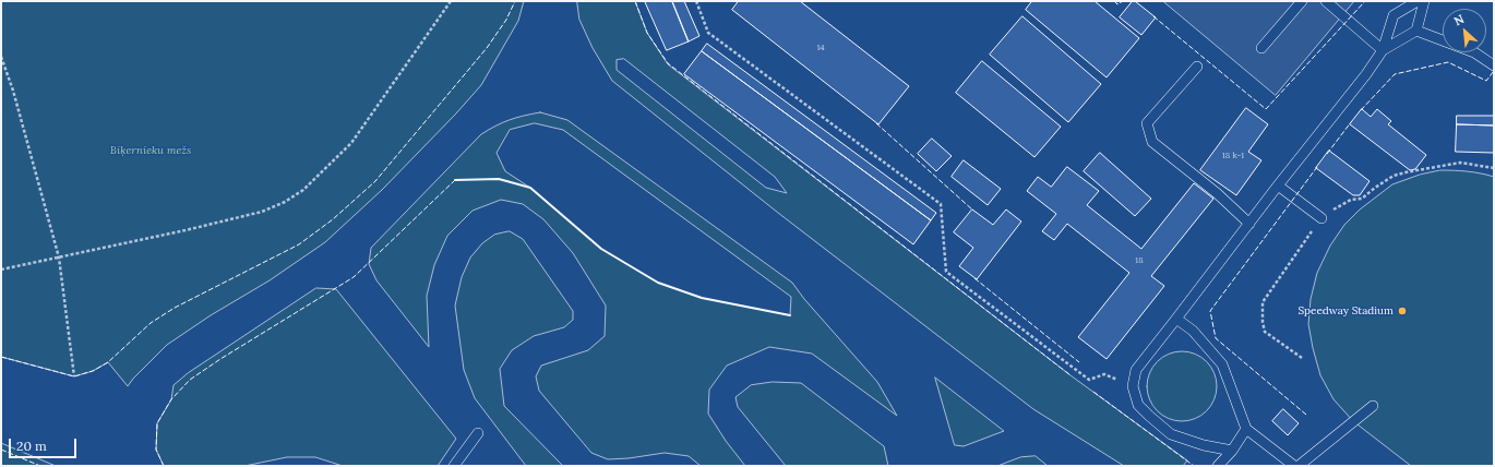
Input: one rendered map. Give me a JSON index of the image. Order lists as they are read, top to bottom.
{
  "parks": ["Biķernieku mežs"],
  "places": ["Speedway Stadium"],
  "house_numbers": ["14", "18 k-1", "18"],
  "scale_bar": "20 m",
  "north": "top left"
}
